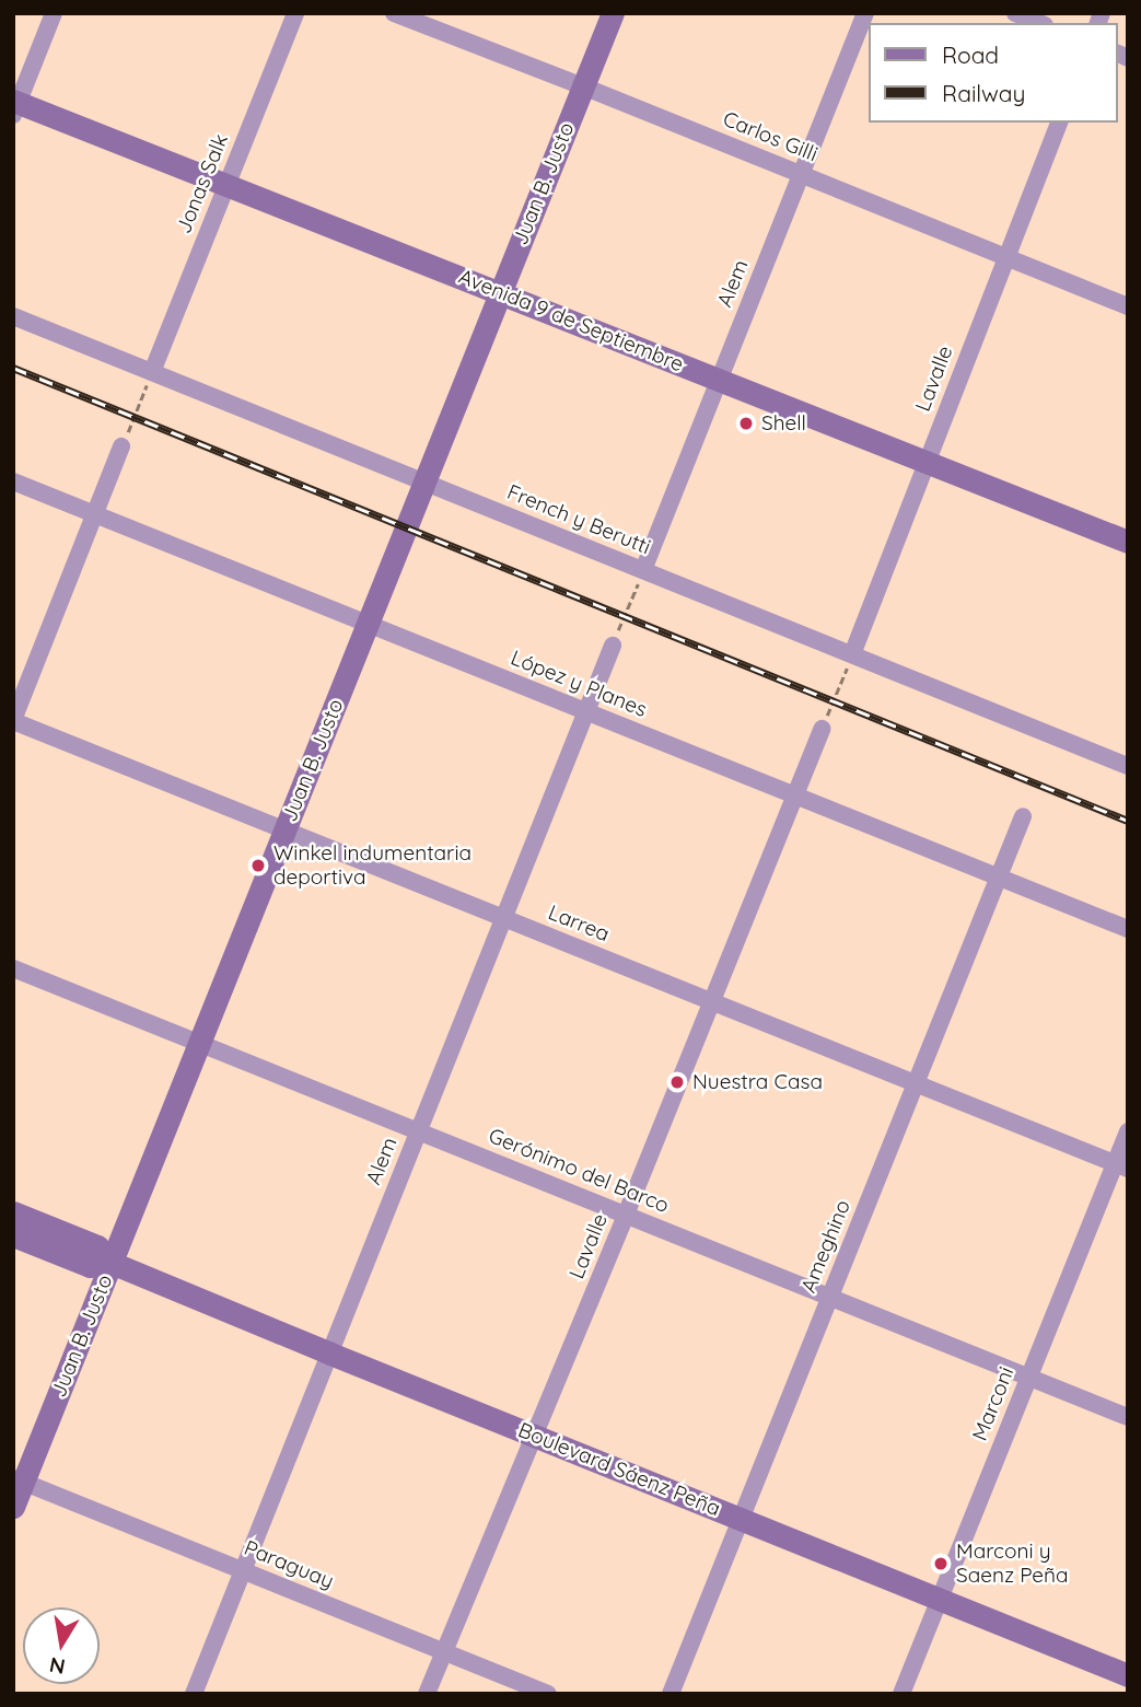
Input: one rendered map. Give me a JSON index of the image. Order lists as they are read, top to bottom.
{
  "streets": {
    "street": [
      "Carlos Gilli",
      "Jonas Salk",
      "Juan B. Justo",
      "Alem",
      "Avenida 9 de Septiembre",
      "Lavalle",
      "French y Berutti",
      "López y Planes",
      "Larrea",
      "Gerónimo del Barco",
      "Ameghino",
      "Marconi",
      "Boulevard Sáenz Peña",
      "Paraguay"
    ]
  },
  "crossings": [
    ["Carlos Gilli", "Juan B. Justo"],
    ["Carlos Gilli", "Alem"],
    ["Carlos Gilli", "Lavalle"],
    ["Jonas Salk", "Avenida 9 de Septiembre"],
    ["Jonas Salk", "French y Berutti"],
    ["Juan B. Justo", "Avenida 9 de Septiembre"],
    ["Juan B. Justo", "French y Berutti"],
    ["Juan B. Justo", "López y Planes"],
    ["Juan B. Justo", "Larrea"],
    ["Juan B. Justo", "Gerónimo del Barco"],
    ["Juan B. Justo", "Boulevard Sáenz Peña"],
    ["Juan B. Justo", "Paraguay"],
    ["Alem", "Avenida 9 de Septiembre"],
    ["Alem", "French y Berutti"],
    ["Alem", "López y Planes"],
    ["Alem", "Larrea"],
    ["Alem", "Gerónimo del Barco"],
    ["Alem", "Boulevard Sáenz Peña"],
    ["Alem", "Paraguay"],
    ["Avenida 9 de Septiembre", "Lavalle"],
    ["Lavalle", "French y Berutti"],
    ["Lavalle", "López y Planes"],
    ["Lavalle", "Larrea"],
    ["Lavalle", "Gerónimo del Barco"],
    ["Lavalle", "Boulevard Sáenz Peña"],
    ["Lavalle", "Paraguay"],
    ["López y Planes", "Ameghino"],
    ["Larrea", "Ameghino"],
    ["Larrea", "Marconi"],
    ["Gerónimo del Barco", "Ameghino"],
    ["Gerónimo del Barco", "Marconi"],
    ["Ameghino", "Boulevard Sáenz Peña"],
    ["Marconi", "Boulevard Sáenz Peña"]
  ],
  "places": [
    "Shell",
    "Winkel indumentaria deportiva",
    "Nuestra Casa",
    "Marconi y Saenz Peña"
  ],
  "legend": ["Road", "Railway"],
  "north": "bottom"
}
